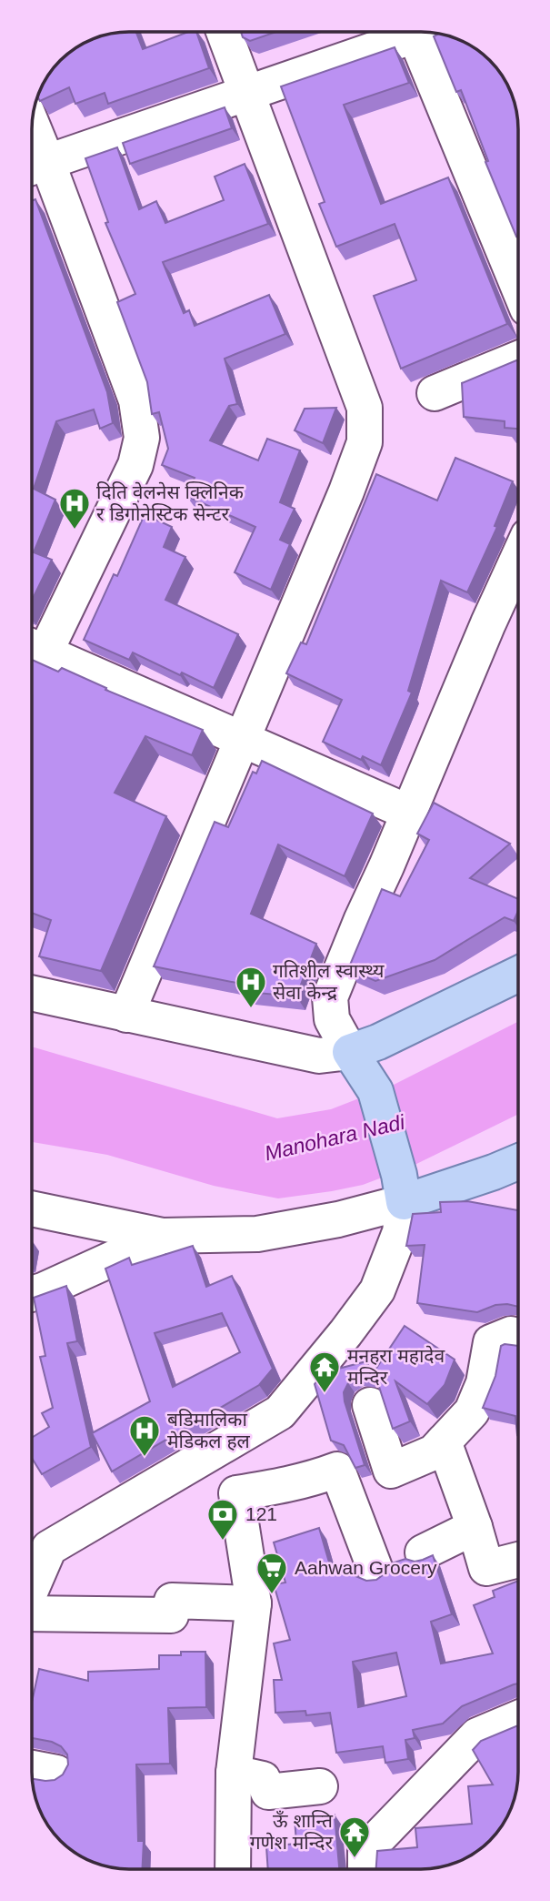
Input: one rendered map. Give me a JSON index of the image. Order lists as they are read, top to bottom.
{
  "water": ["Manohara Nadi"],
  "places": {
    "hospital": ["दिति वेलनेस क्लिनिक र डिगोनेस्टिक सेन्टर", "गतिशील स्वास्थ्य सेवा केन्द्र", "बडिमालिका मेडिकल हल"],
    "temple": ["मनहरा महादेव मन्दिर", "ऊँ शान्ति गणेश मन्दिर"],
    "bank": ["121"],
    "supermarket": ["Aahwan Grocery"]
  }
}
